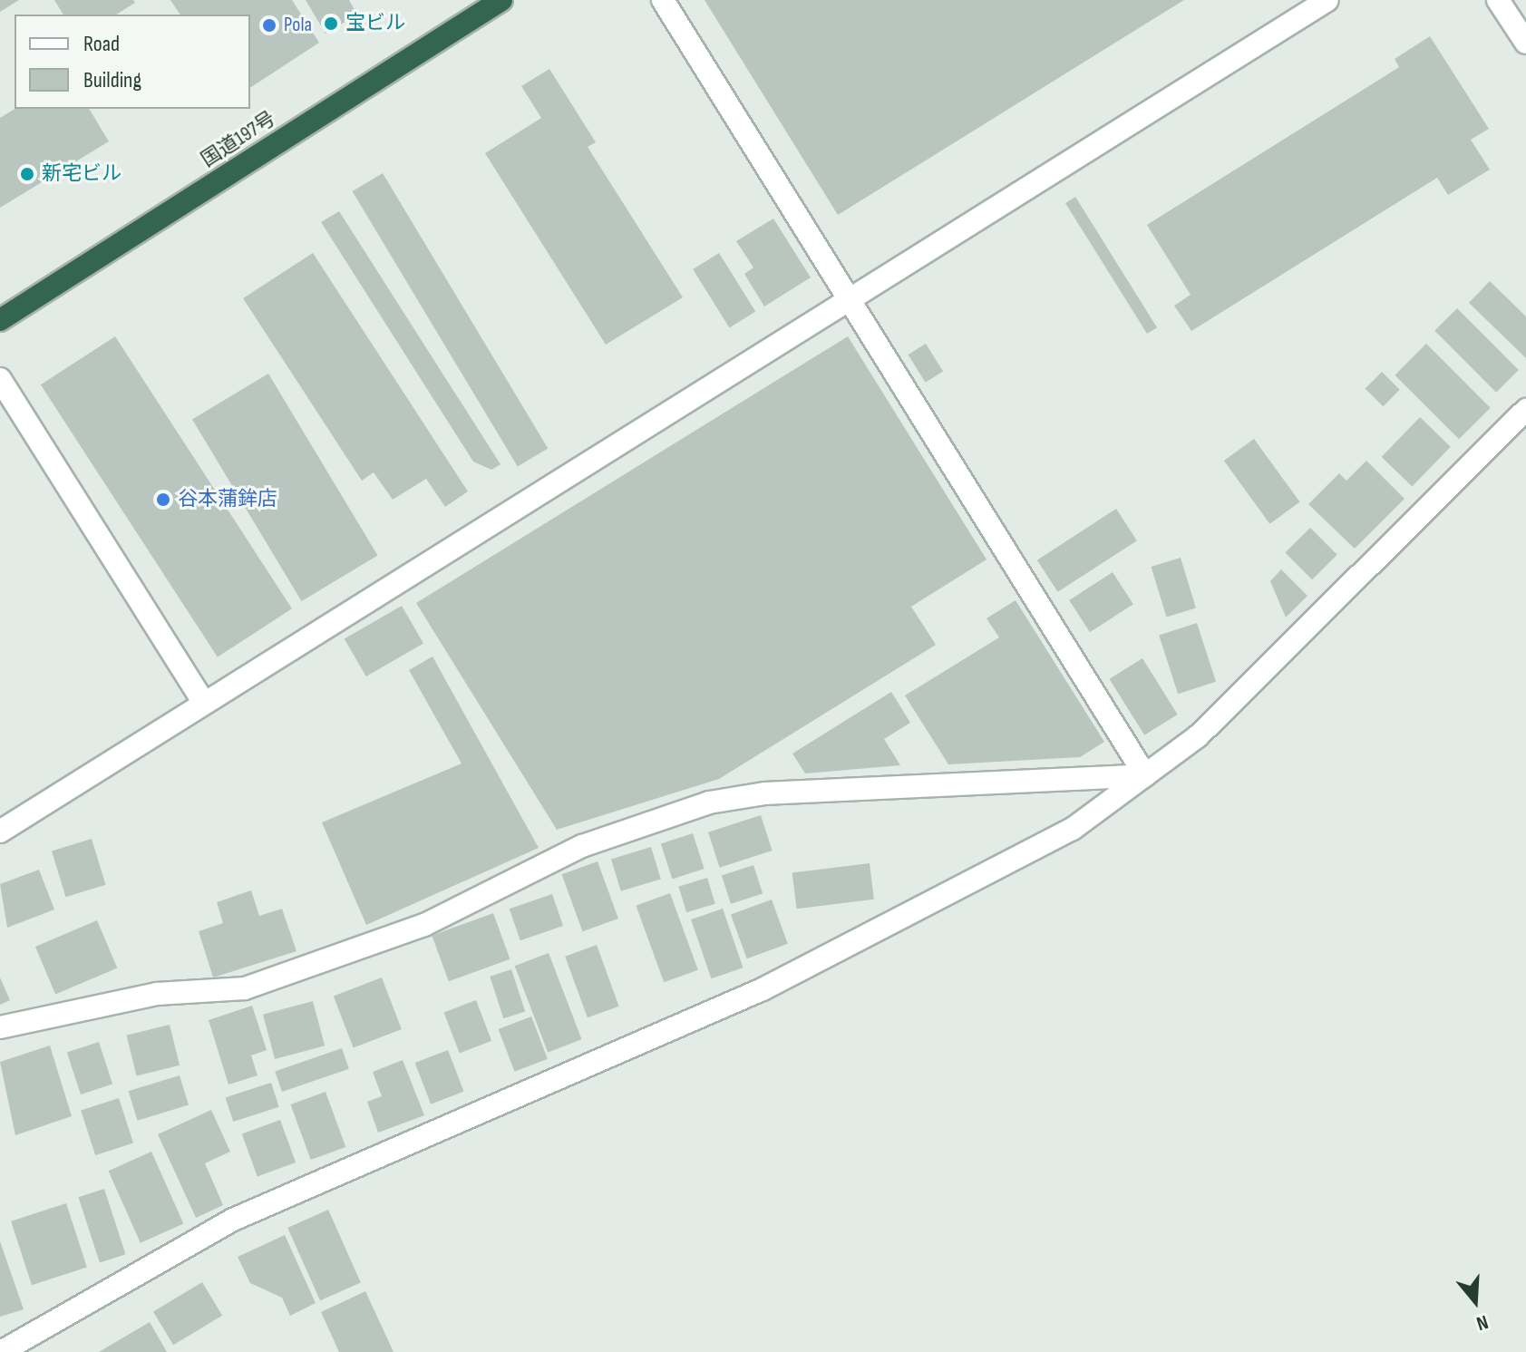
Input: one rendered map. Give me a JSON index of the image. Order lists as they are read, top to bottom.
{
  "streets": {
    "highway": ["国道197号"]
  },
  "places": [
    "宝ビル",
    "Pola",
    "新宅ビル",
    "谷本蒲鉾店"
  ],
  "legend": ["Road", "Building"],
  "north": "bottom"
}
